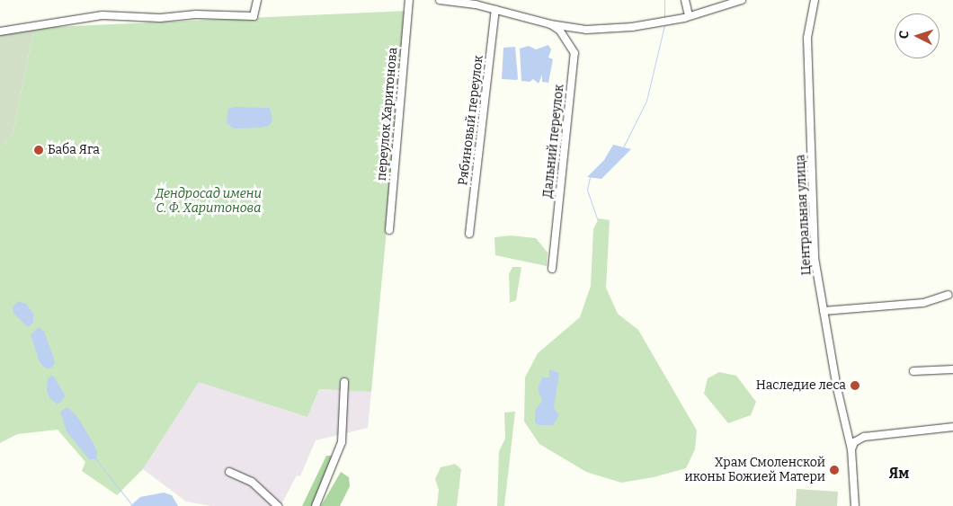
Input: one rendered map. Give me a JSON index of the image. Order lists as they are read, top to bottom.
{
  "streets": {
    "street": [
      "переулок Харитонова",
      "Рябиновый переулок",
      "Дальний переулок",
      "Центральная улица"
    ]
  },
  "districts": ["Ям"],
  "parks": ["Дендросад имени С. Ф. Харитонова"],
  "places": ["Баба Яга", "Наследие леса", "Храм Смоленской иконы Божией Матери"],
  "north": "left"
}
